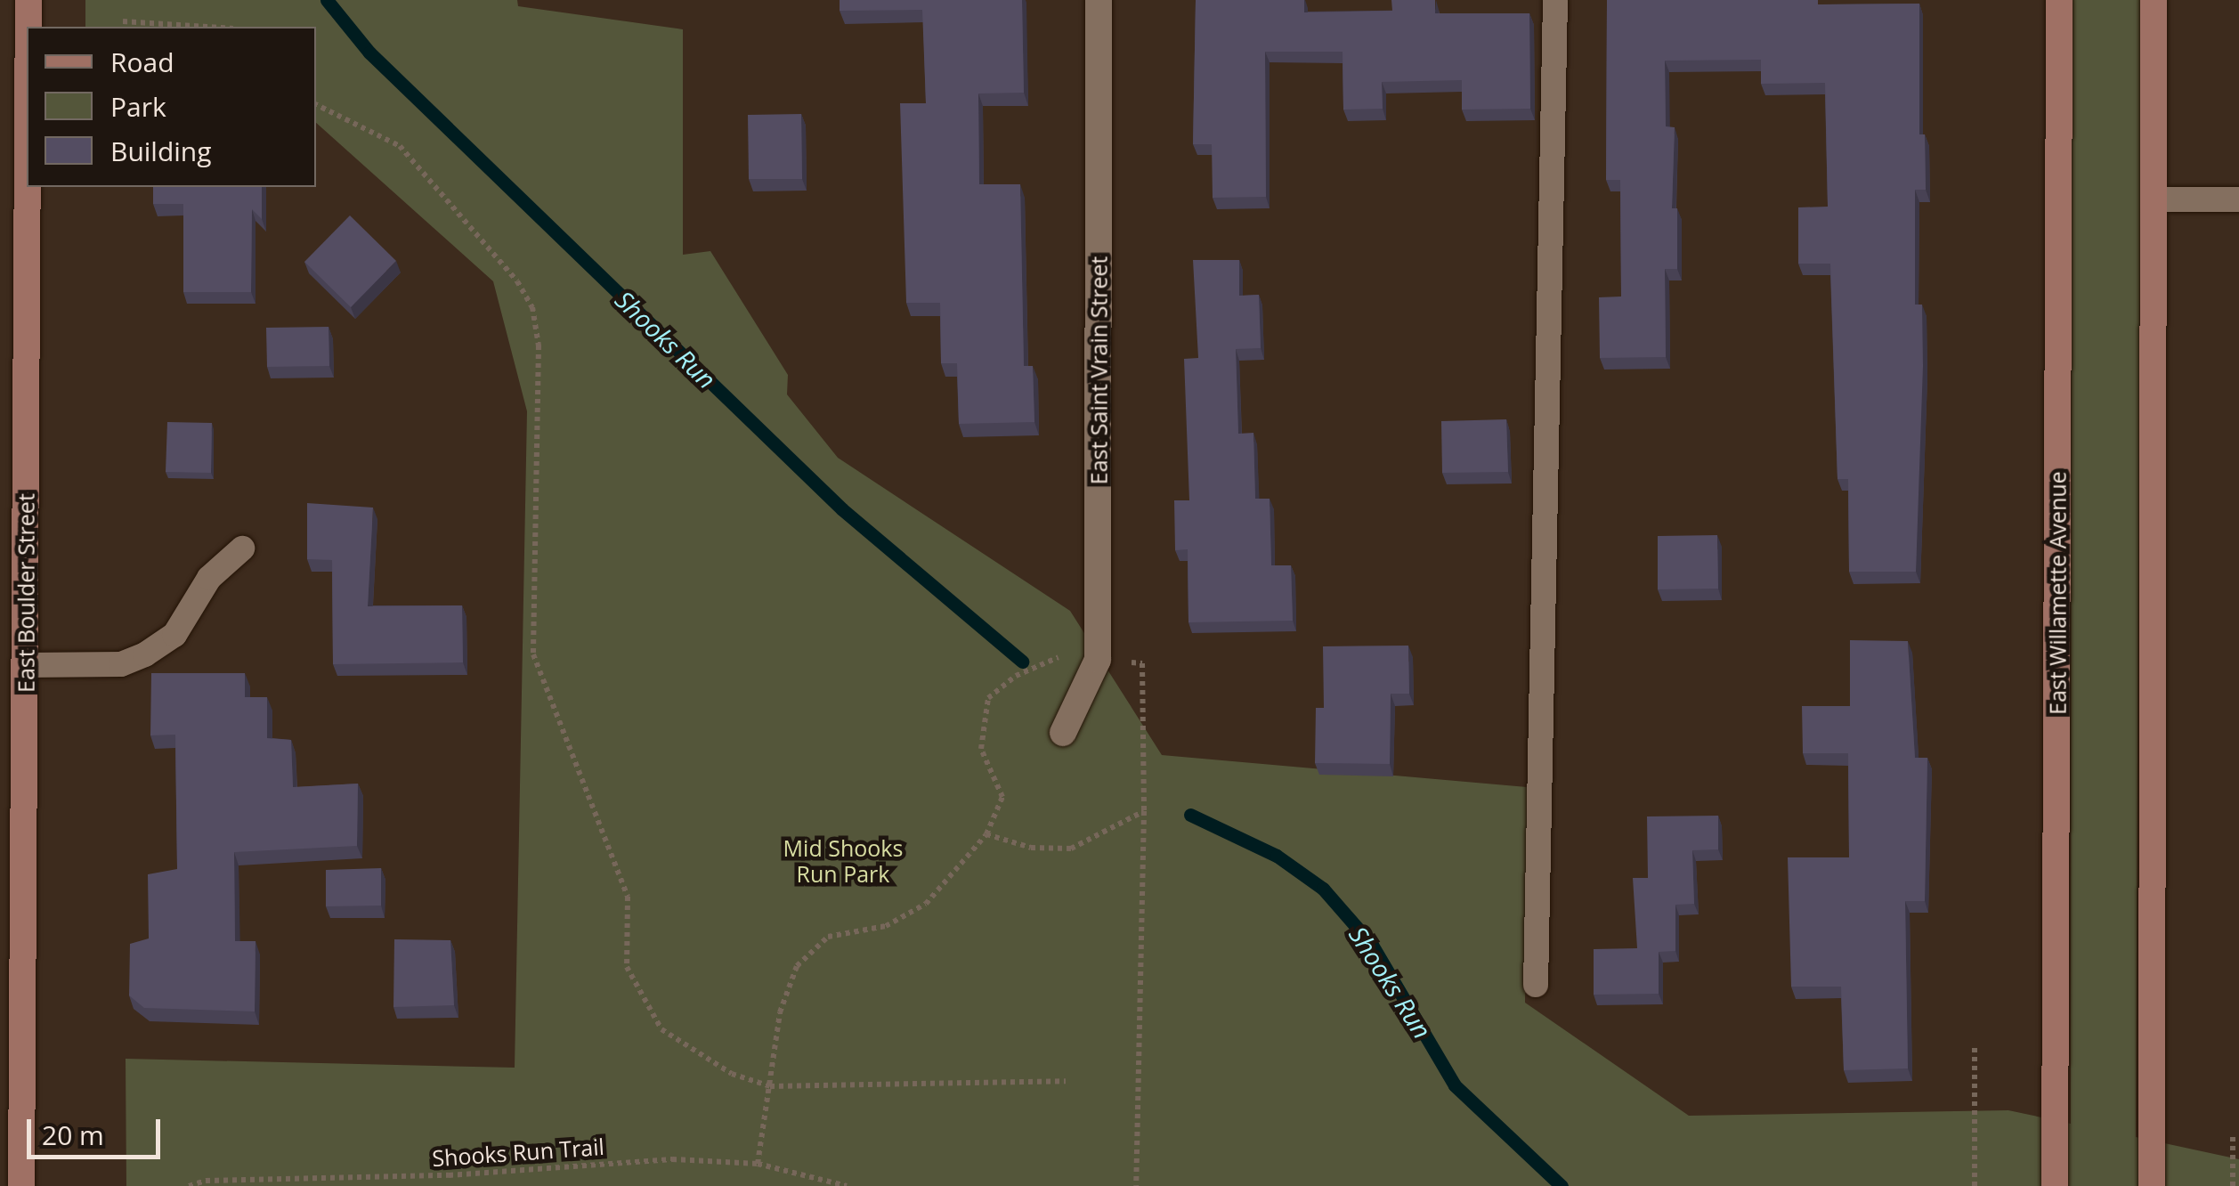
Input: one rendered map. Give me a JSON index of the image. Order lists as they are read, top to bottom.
{
  "streets": {
    "street": ["East Saint Vrain Street", "East Boulder Street", "East Willamette Avenue"],
    "path": ["Shooks Run Trail"]
  },
  "water": ["Shooks Run"],
  "parks": ["Mid Shooks Run Park"],
  "legend": ["Road", "Park", "Building"],
  "scale_bar": "20 m"
}
